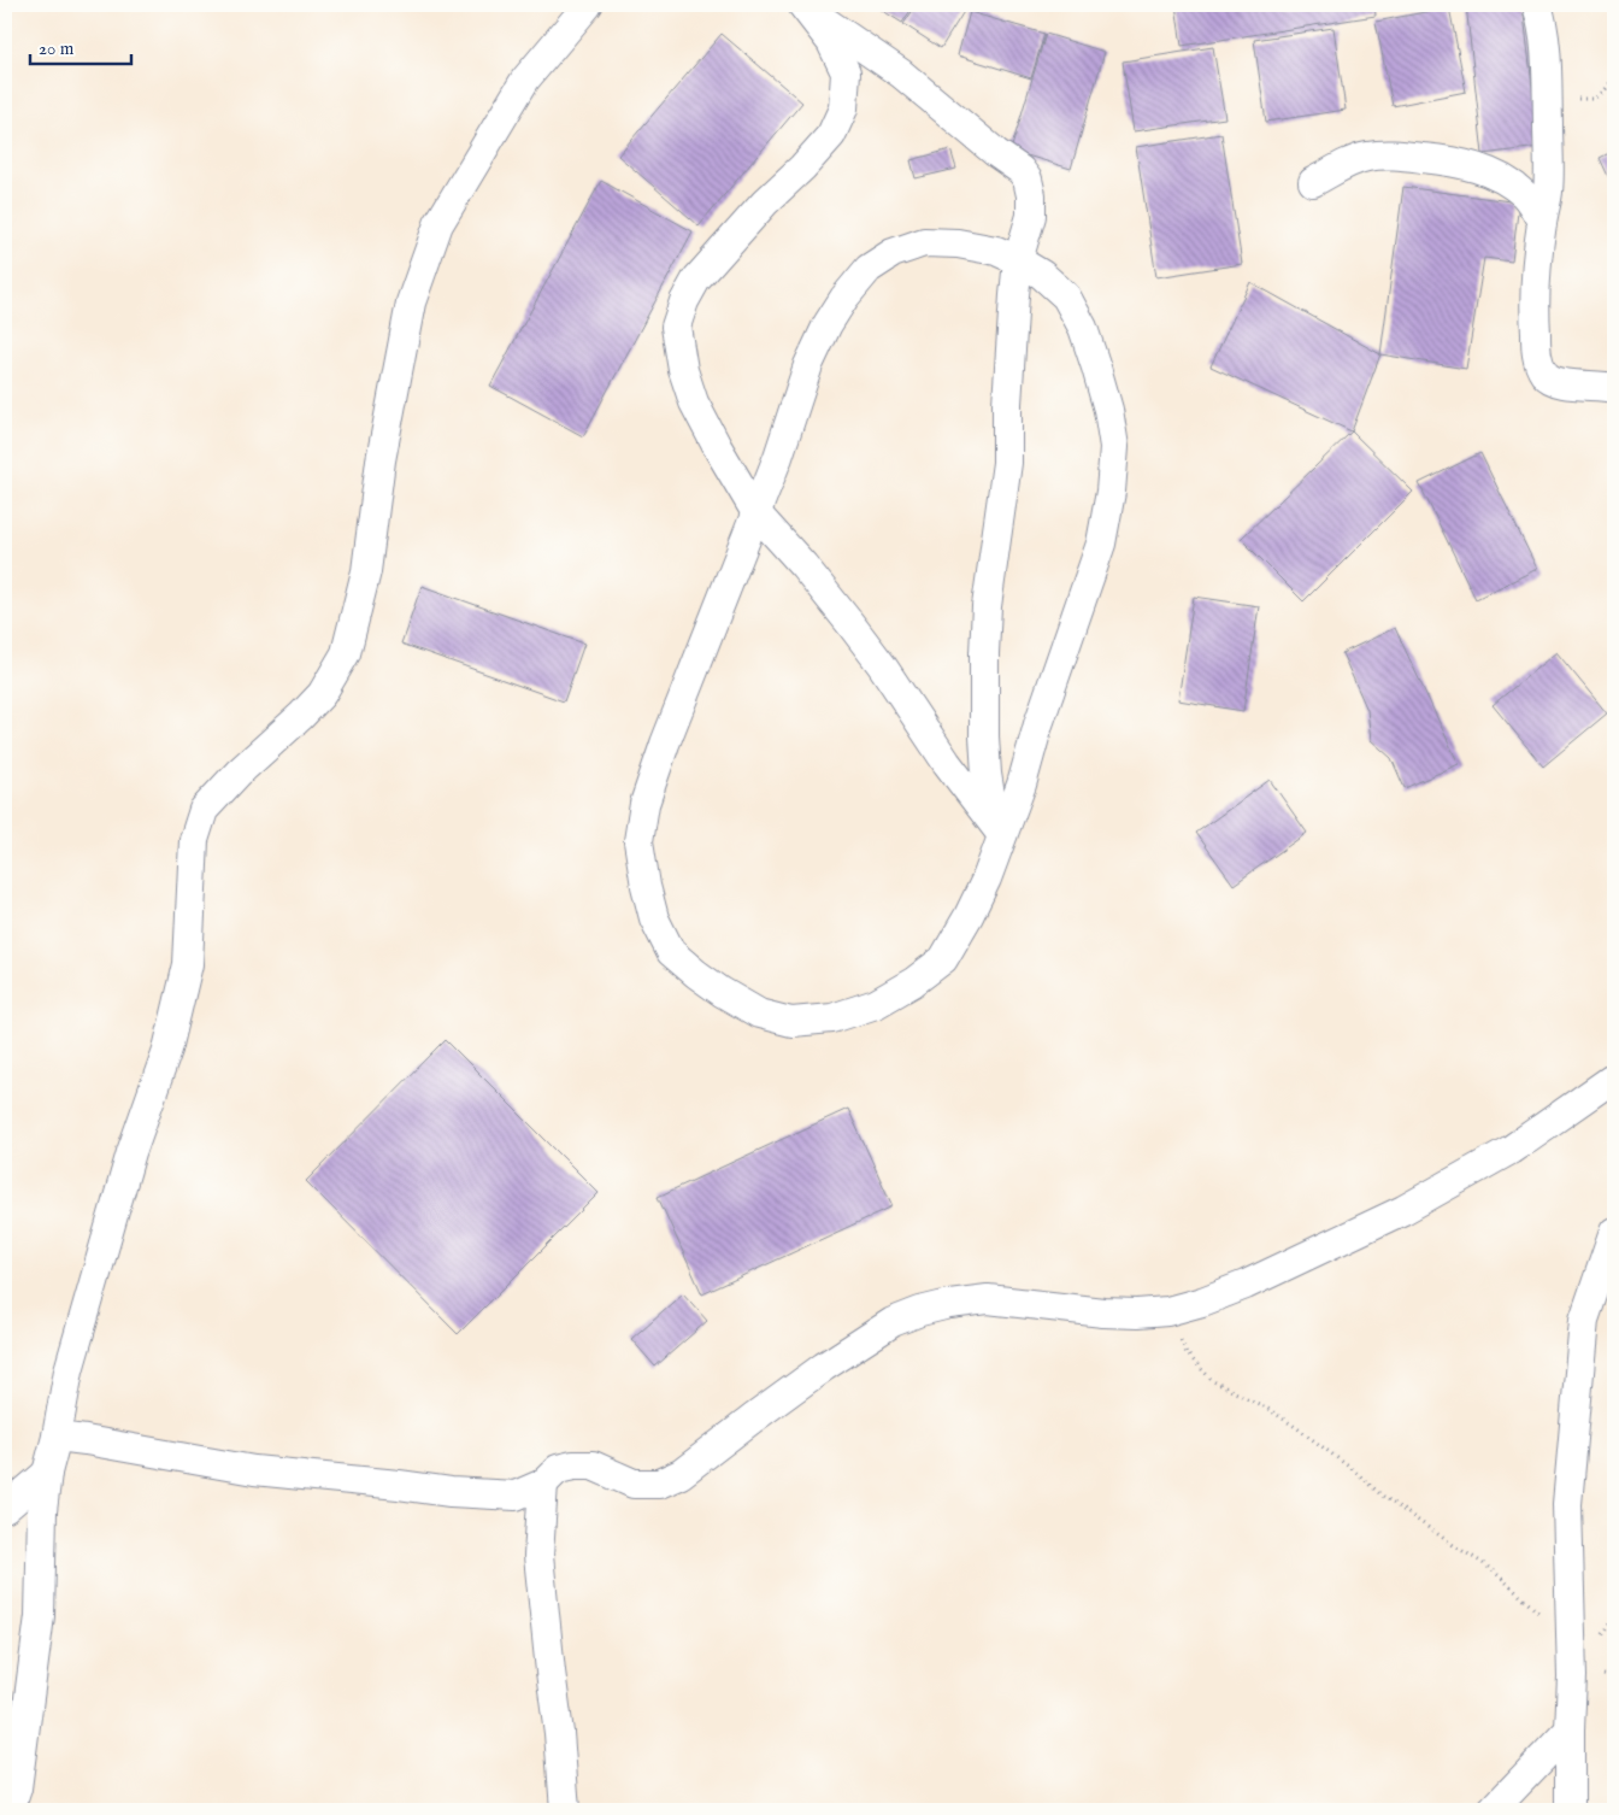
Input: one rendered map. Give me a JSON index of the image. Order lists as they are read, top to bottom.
{
  "scale_bar": "20 m"
}
